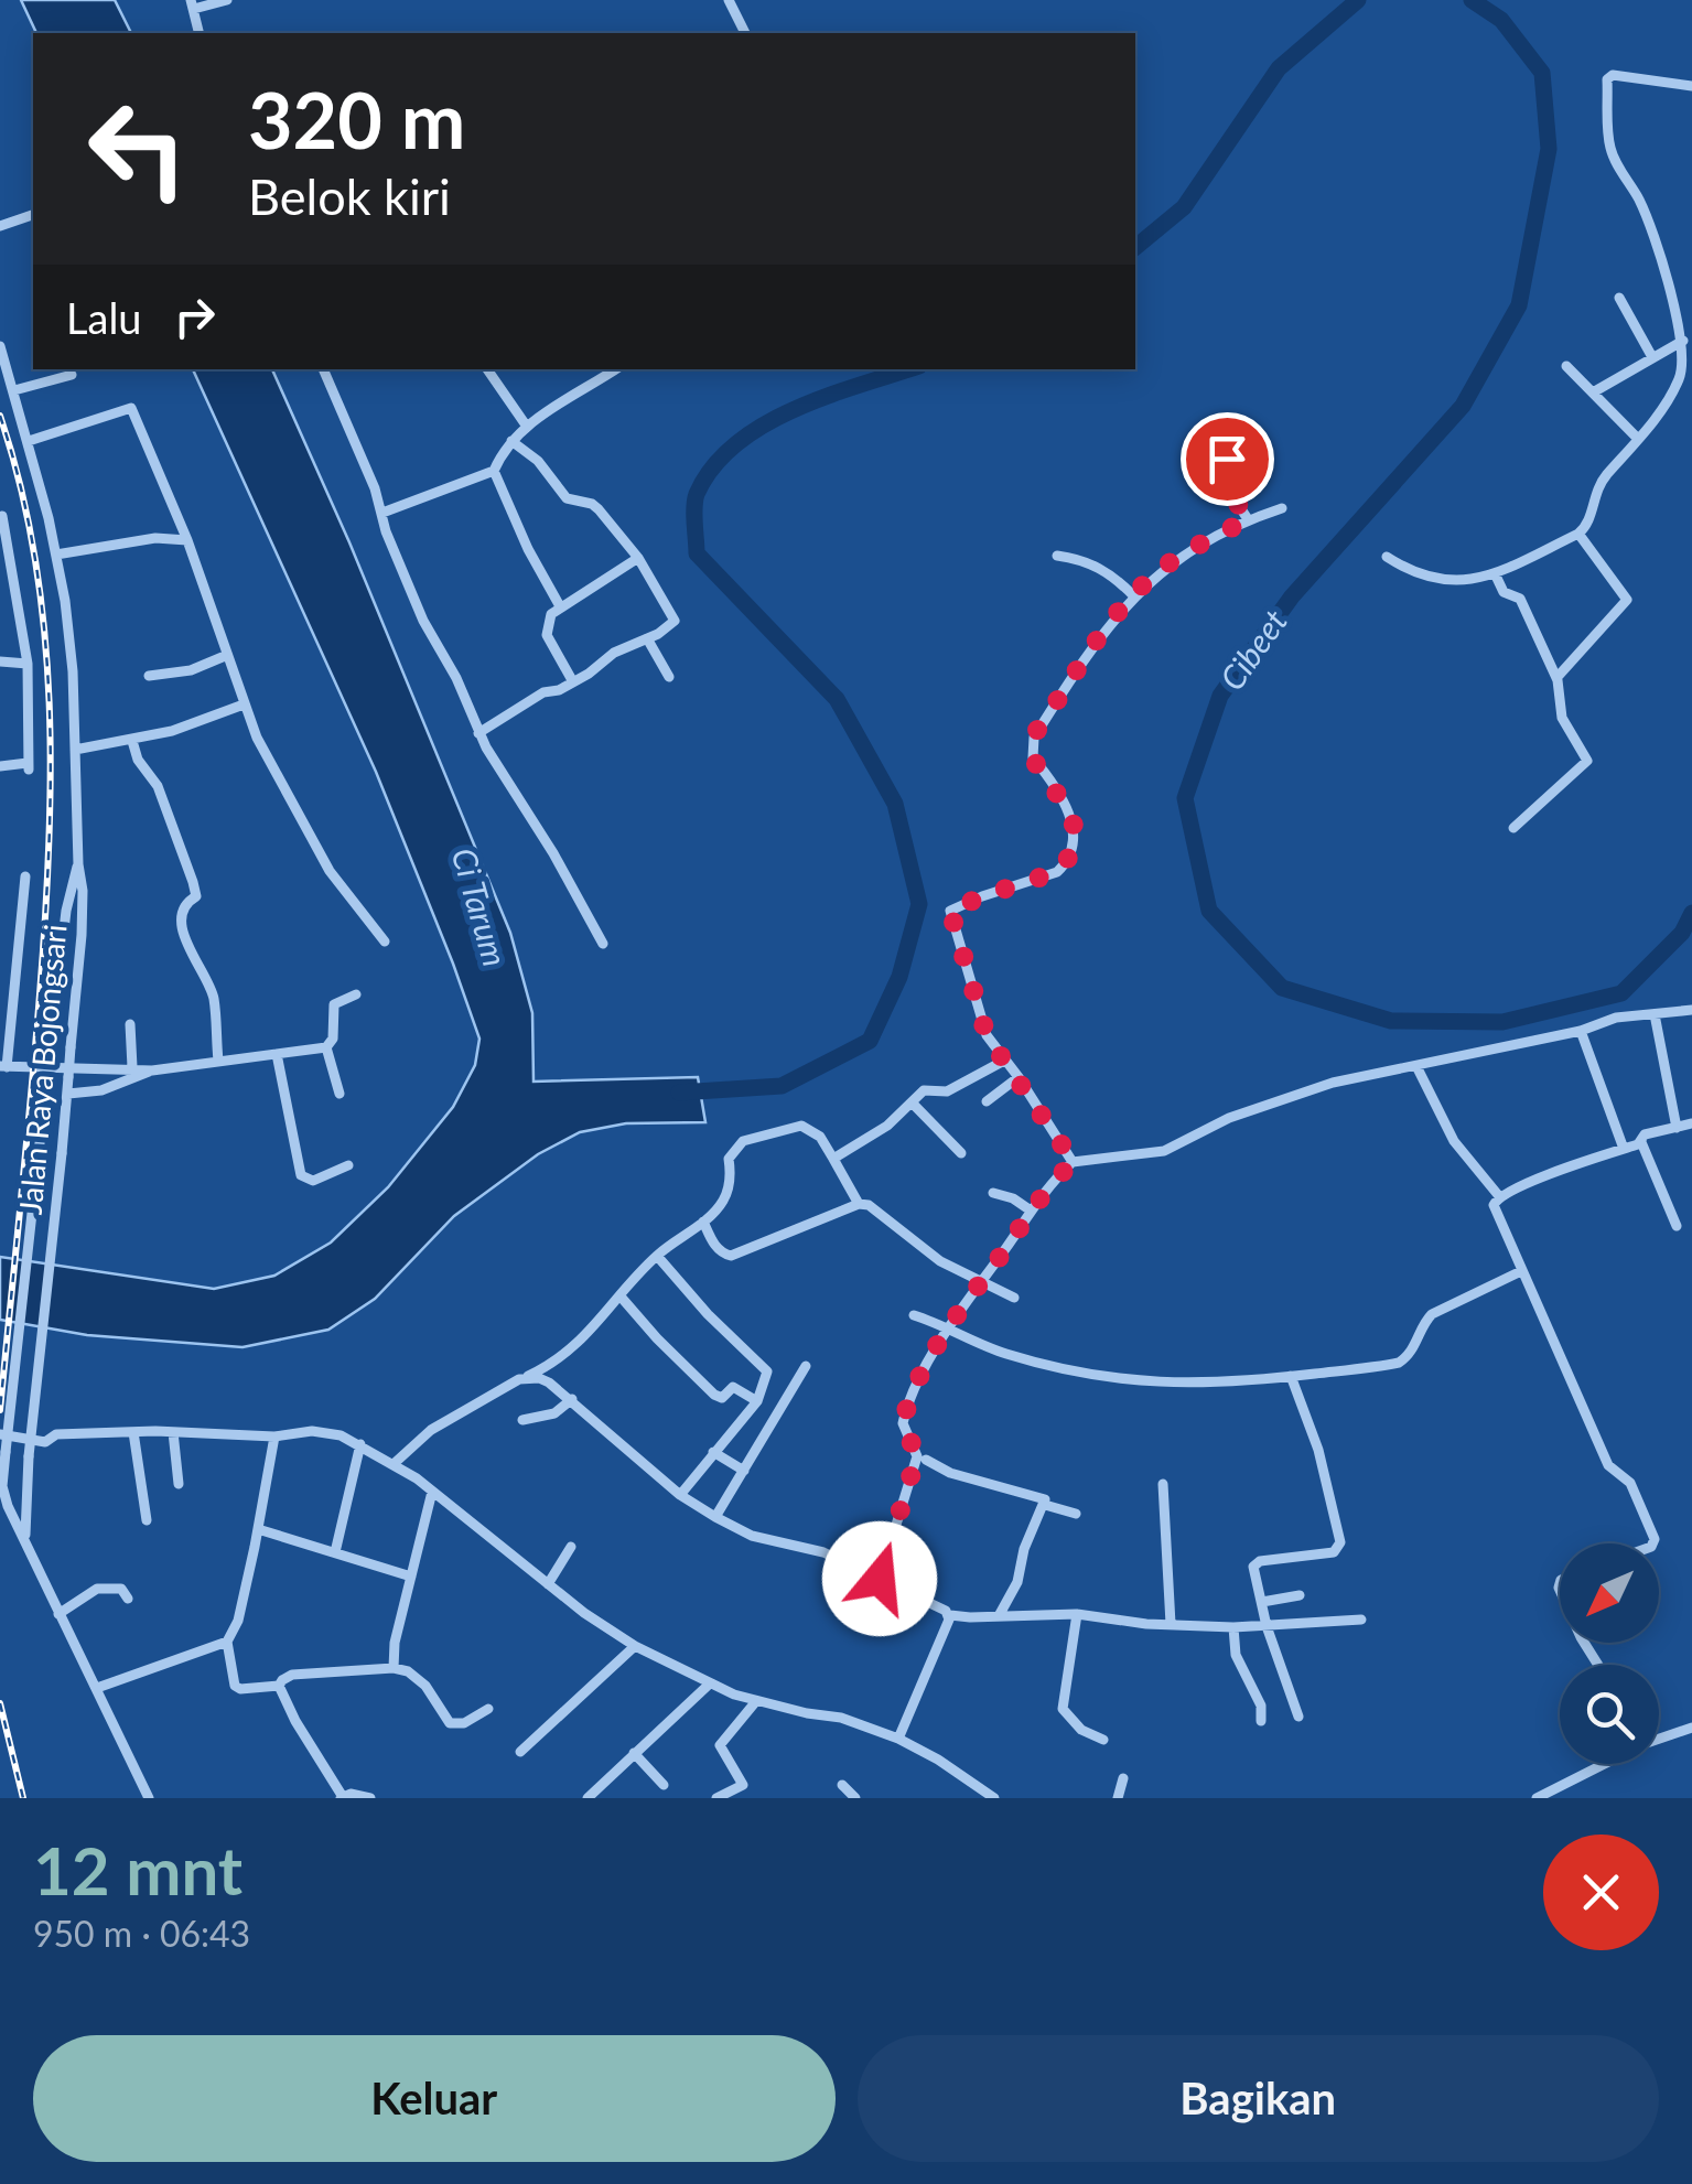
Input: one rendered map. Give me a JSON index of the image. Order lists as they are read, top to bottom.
{
  "streets": {
    "street": ["Jalan Raya Bojongsari"]
  },
  "water": ["Cibeet", "Ci Tarum"],
  "north": "bottom left",
  "page": {
    "turn": ["320 m", "Belok kiri"],
    "then": "Lalu",
    "heading": ["12 mnt", "950 m · 06:43"],
    "buttons": ["Keluar", "Bagikan"]
  }
}
